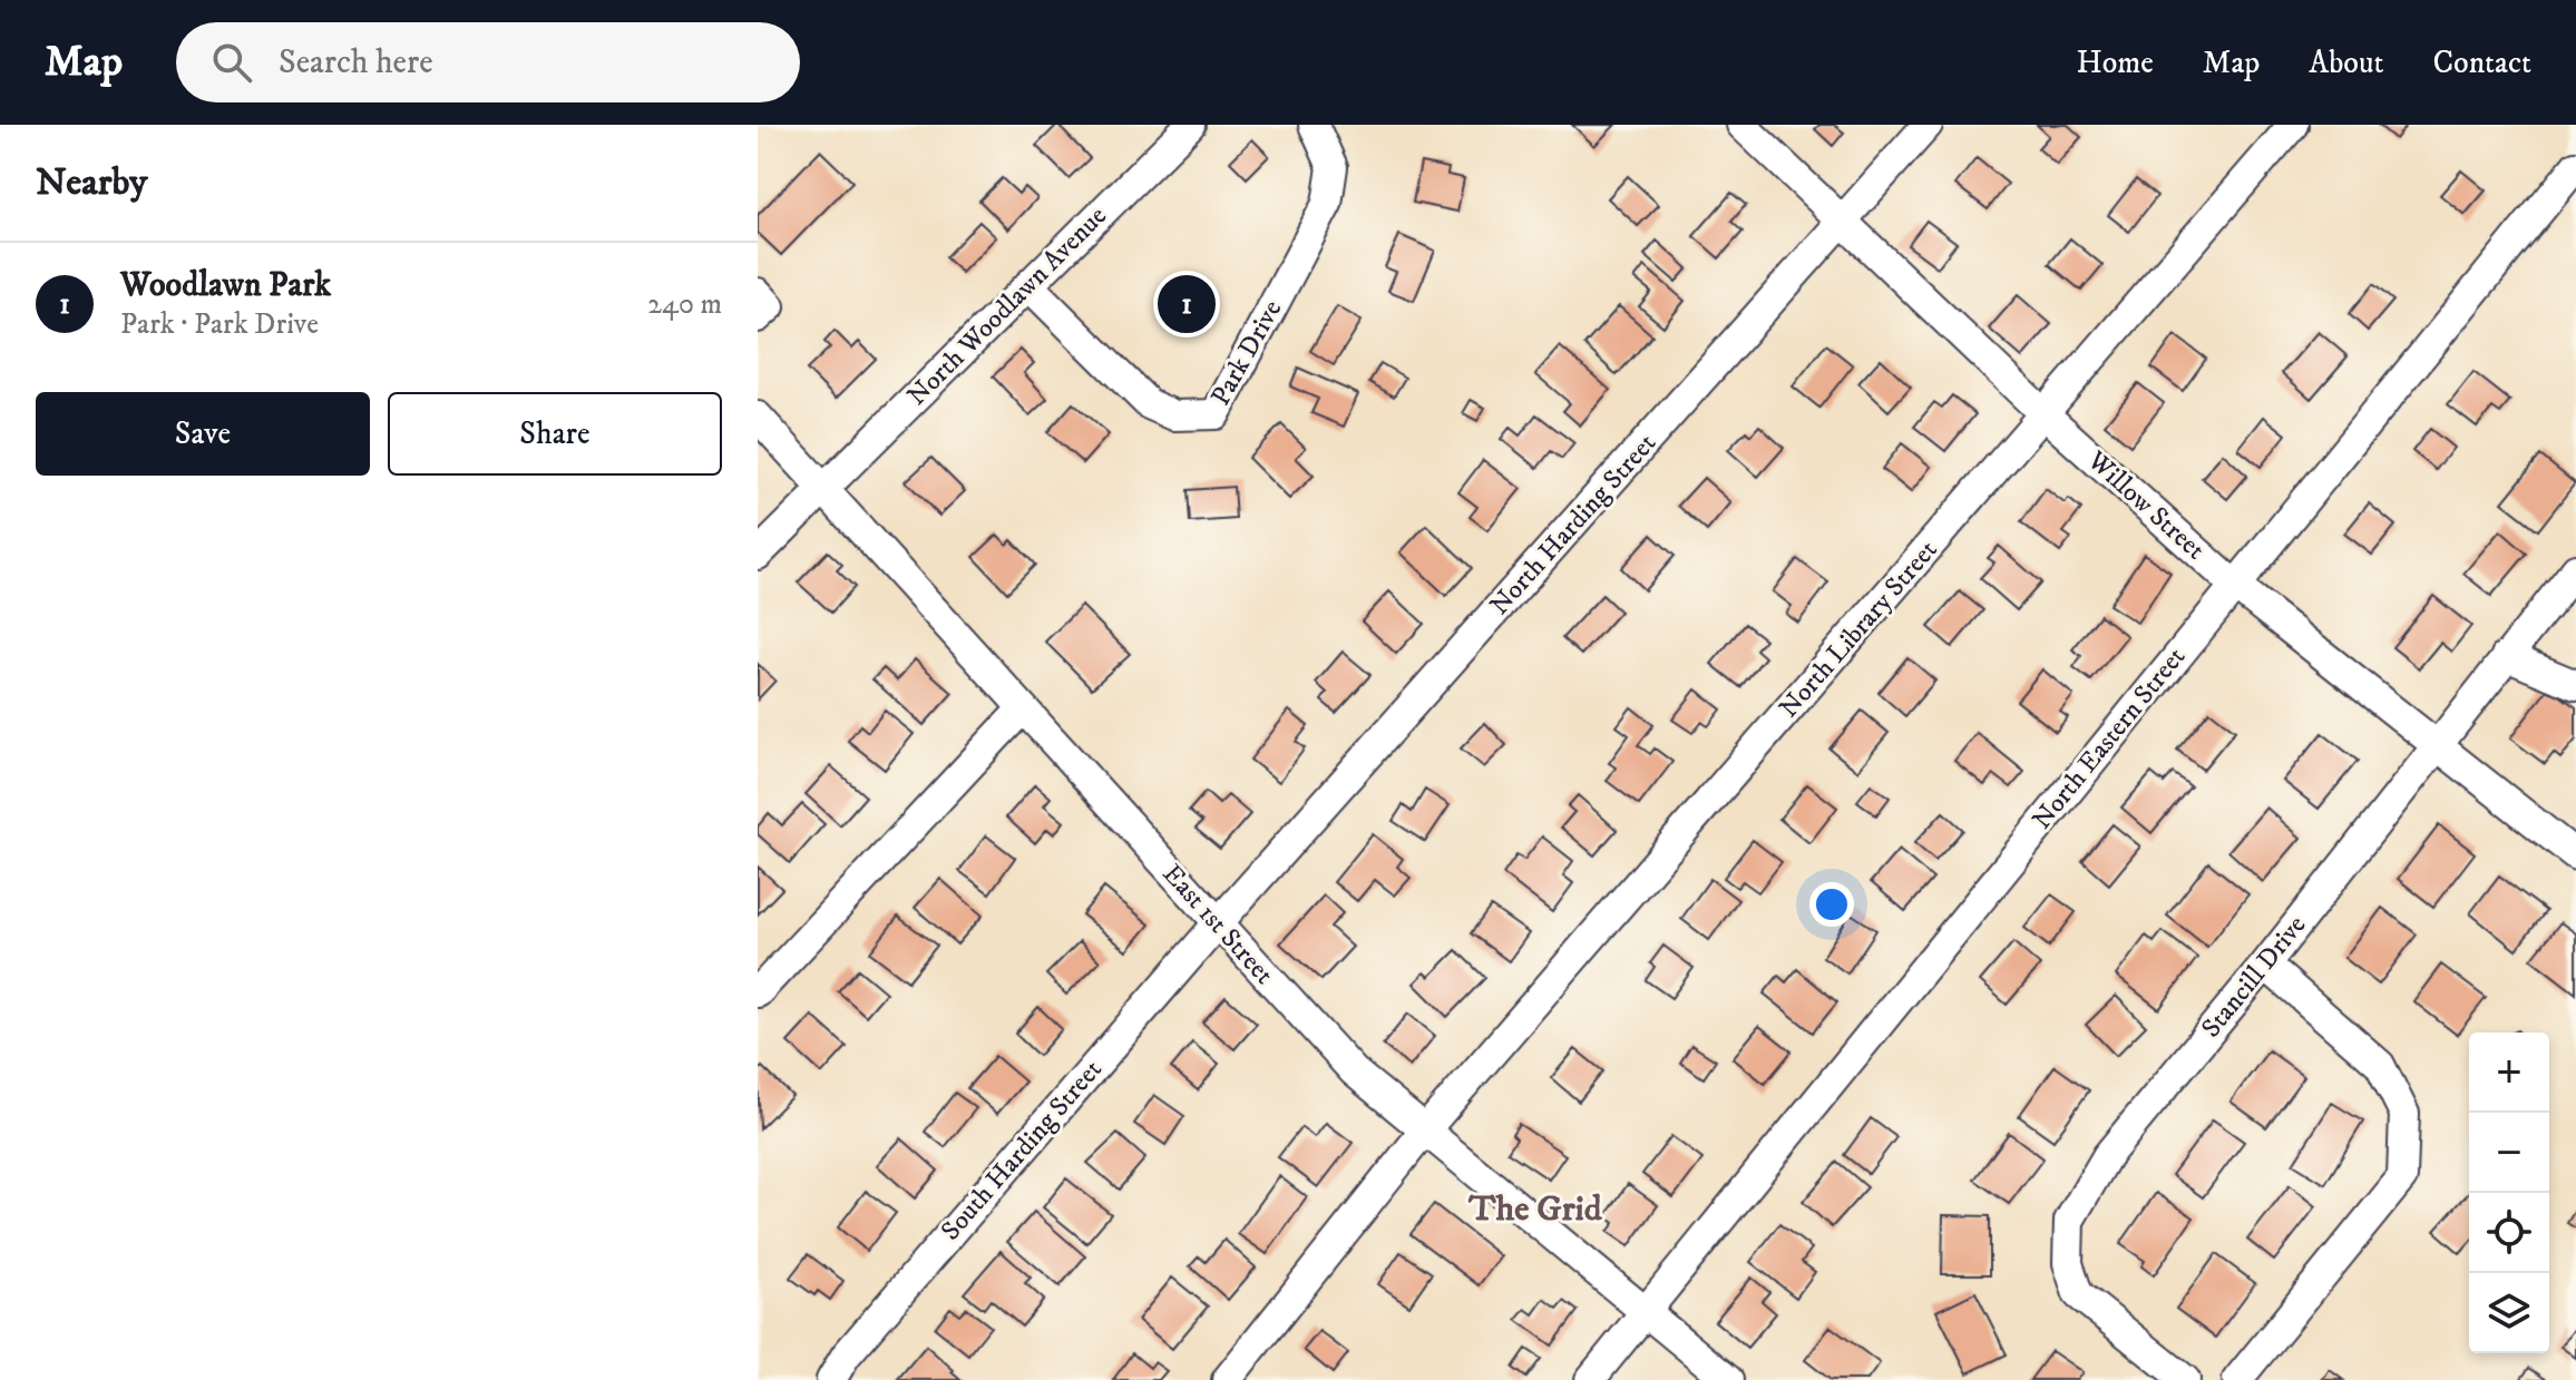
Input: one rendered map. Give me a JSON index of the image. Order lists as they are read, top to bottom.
{
  "streets": {
    "street": [
      "North Woodlawn Avenue",
      "Park Drive",
      "Willow Street",
      "North Harding Street",
      "North Library Street",
      "North Eastern Street",
      "East 1st Street",
      "Stancill Drive",
      "South Harding Street"
    ]
  },
  "crossings": [
    ["North Woodlawn Avenue", "Park Drive"],
    ["North Woodlawn Avenue", "East 1st Street"],
    ["Willow Street", "North Harding Street"],
    ["Willow Street", "North Library Street"],
    ["Willow Street", "North Eastern Street"],
    ["Willow Street", "Stancill Drive"],
    ["North Harding Street", "East 1st Street"],
    ["North Harding Street", "South Harding Street"],
    ["North Library Street", "East 1st Street"],
    ["North Eastern Street", "East 1st Street"],
    ["East 1st Street", "South Harding Street"]
  ],
  "districts": ["The Grid"],
  "page": {
    "header": "Map",
    "search": "Search here",
    "nav": [
      "Home",
      "Map",
      "About",
      "Contact"
    ],
    "heading": "Nearby",
    "list": [
      {
        "mark": "1",
        "name": "Woodlawn Park",
        "note": "Park · Park Drive",
        "value": "240 m"
      }
    ],
    "pins": "1",
    "buttons": ["Save", "Share"],
    "map_buttons": ["+", "−"]
  }
}
